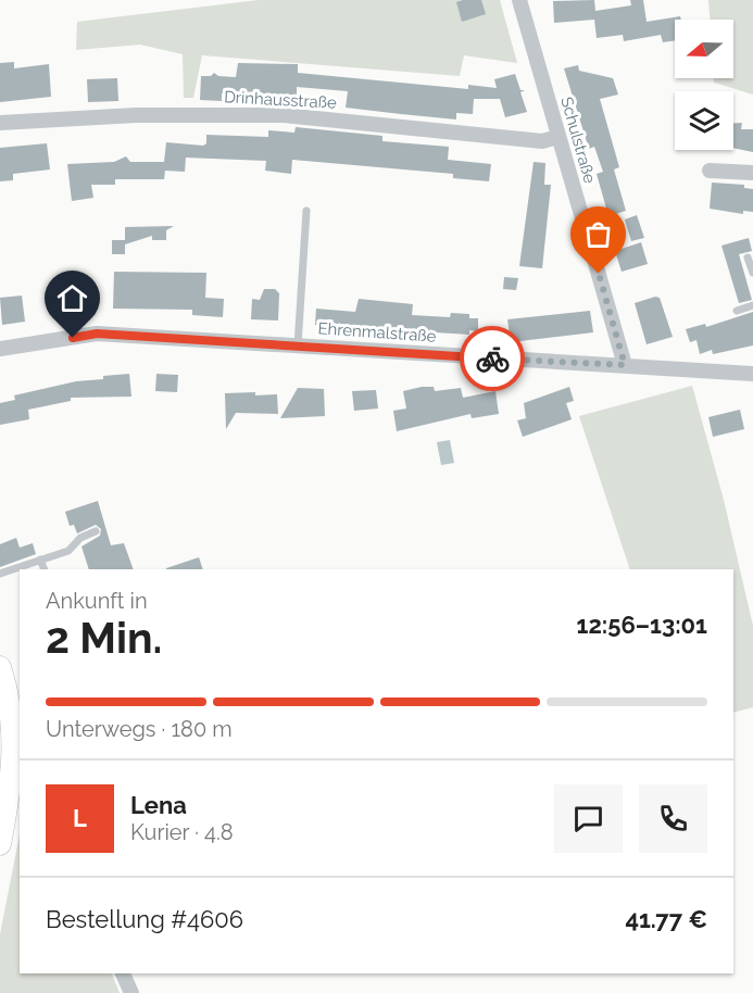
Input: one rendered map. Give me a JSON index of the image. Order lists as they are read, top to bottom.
{
  "streets": {
    "street": ["Drinhausstraße", "Schulstraße", "Ehrenmalstraße"]
  },
  "crossings": [
    ["Drinhausstraße", "Schulstraße"],
    ["Schulstraße", "Ehrenmalstraße"]
  ],
  "north": "left",
  "page": {
    "heading": ["2 Min.", "Ankunft in", "12:56–13:01"],
    "panel": [
      "Lena",
      "Kurier · 4.8",
      "Bestellung #4606",
      "41.77 €"
    ],
    "bar": "Unterwegs · 180 m",
    "round": "L"
  }
}
